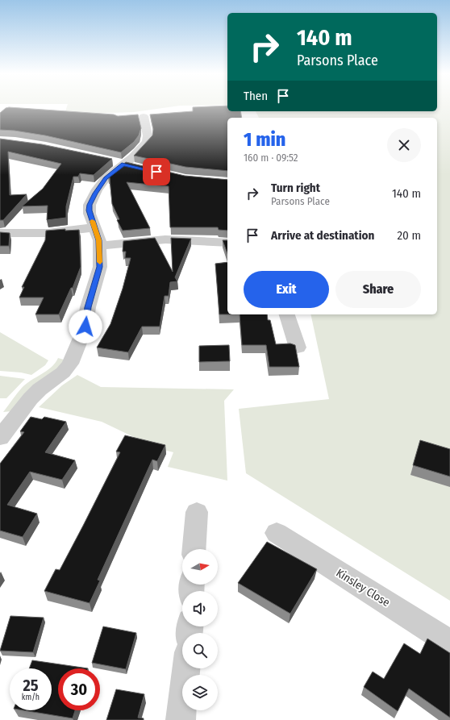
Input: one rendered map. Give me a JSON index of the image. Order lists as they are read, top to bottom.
{
  "streets": {
    "street": ["Kinsley Close"]
  },
  "north": "right",
  "page": {
    "turn": ["140 m", "Parsons Place"],
    "then": "Then",
    "heading": ["1 min", "160 m · 09:52"],
    "list": [
      {
        "name": "Turn right",
        "note": "Parsons Place",
        "value": "140 m"
      },
      {
        "name": "Arrive at destination",
        "value": "20 m"
      }
    ],
    "buttons": ["Exit", "Share"],
    "speed": "25 km/h",
    "limit": "30"
  }
}
